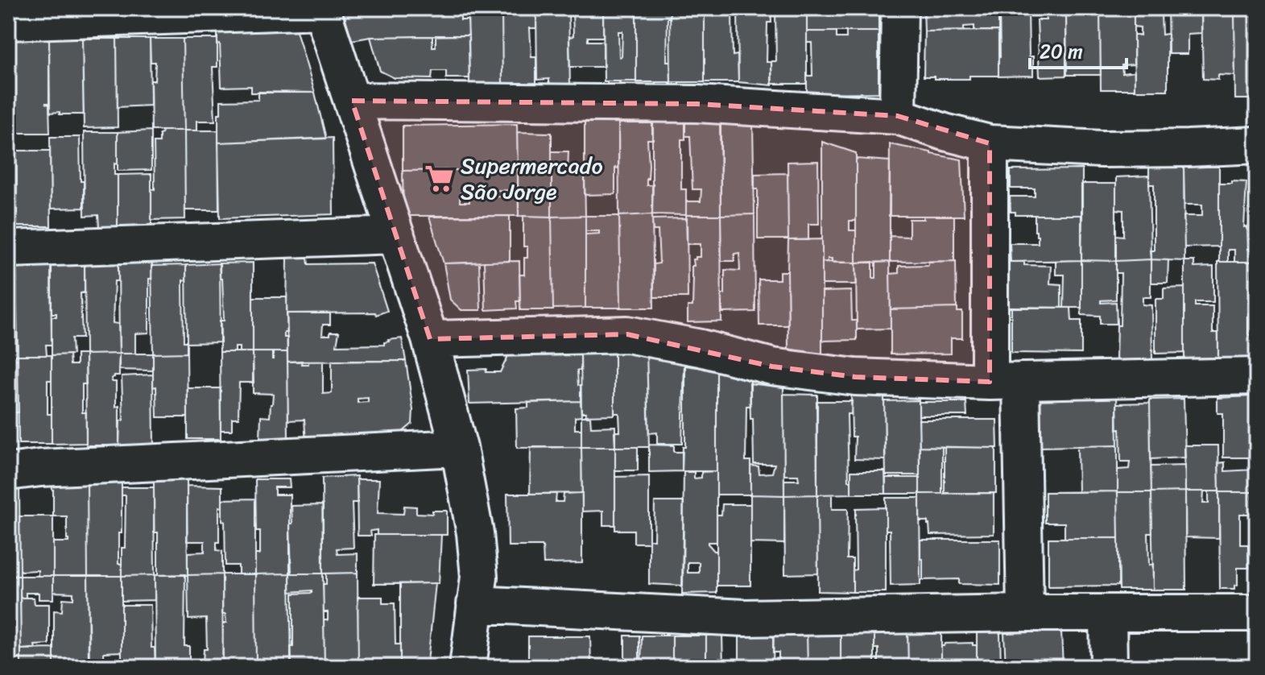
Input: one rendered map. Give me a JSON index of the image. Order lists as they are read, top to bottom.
{
  "places": {
    "supermarket": ["Supermercado São Jorge"]
  },
  "scale_bar": "20 m"
}
